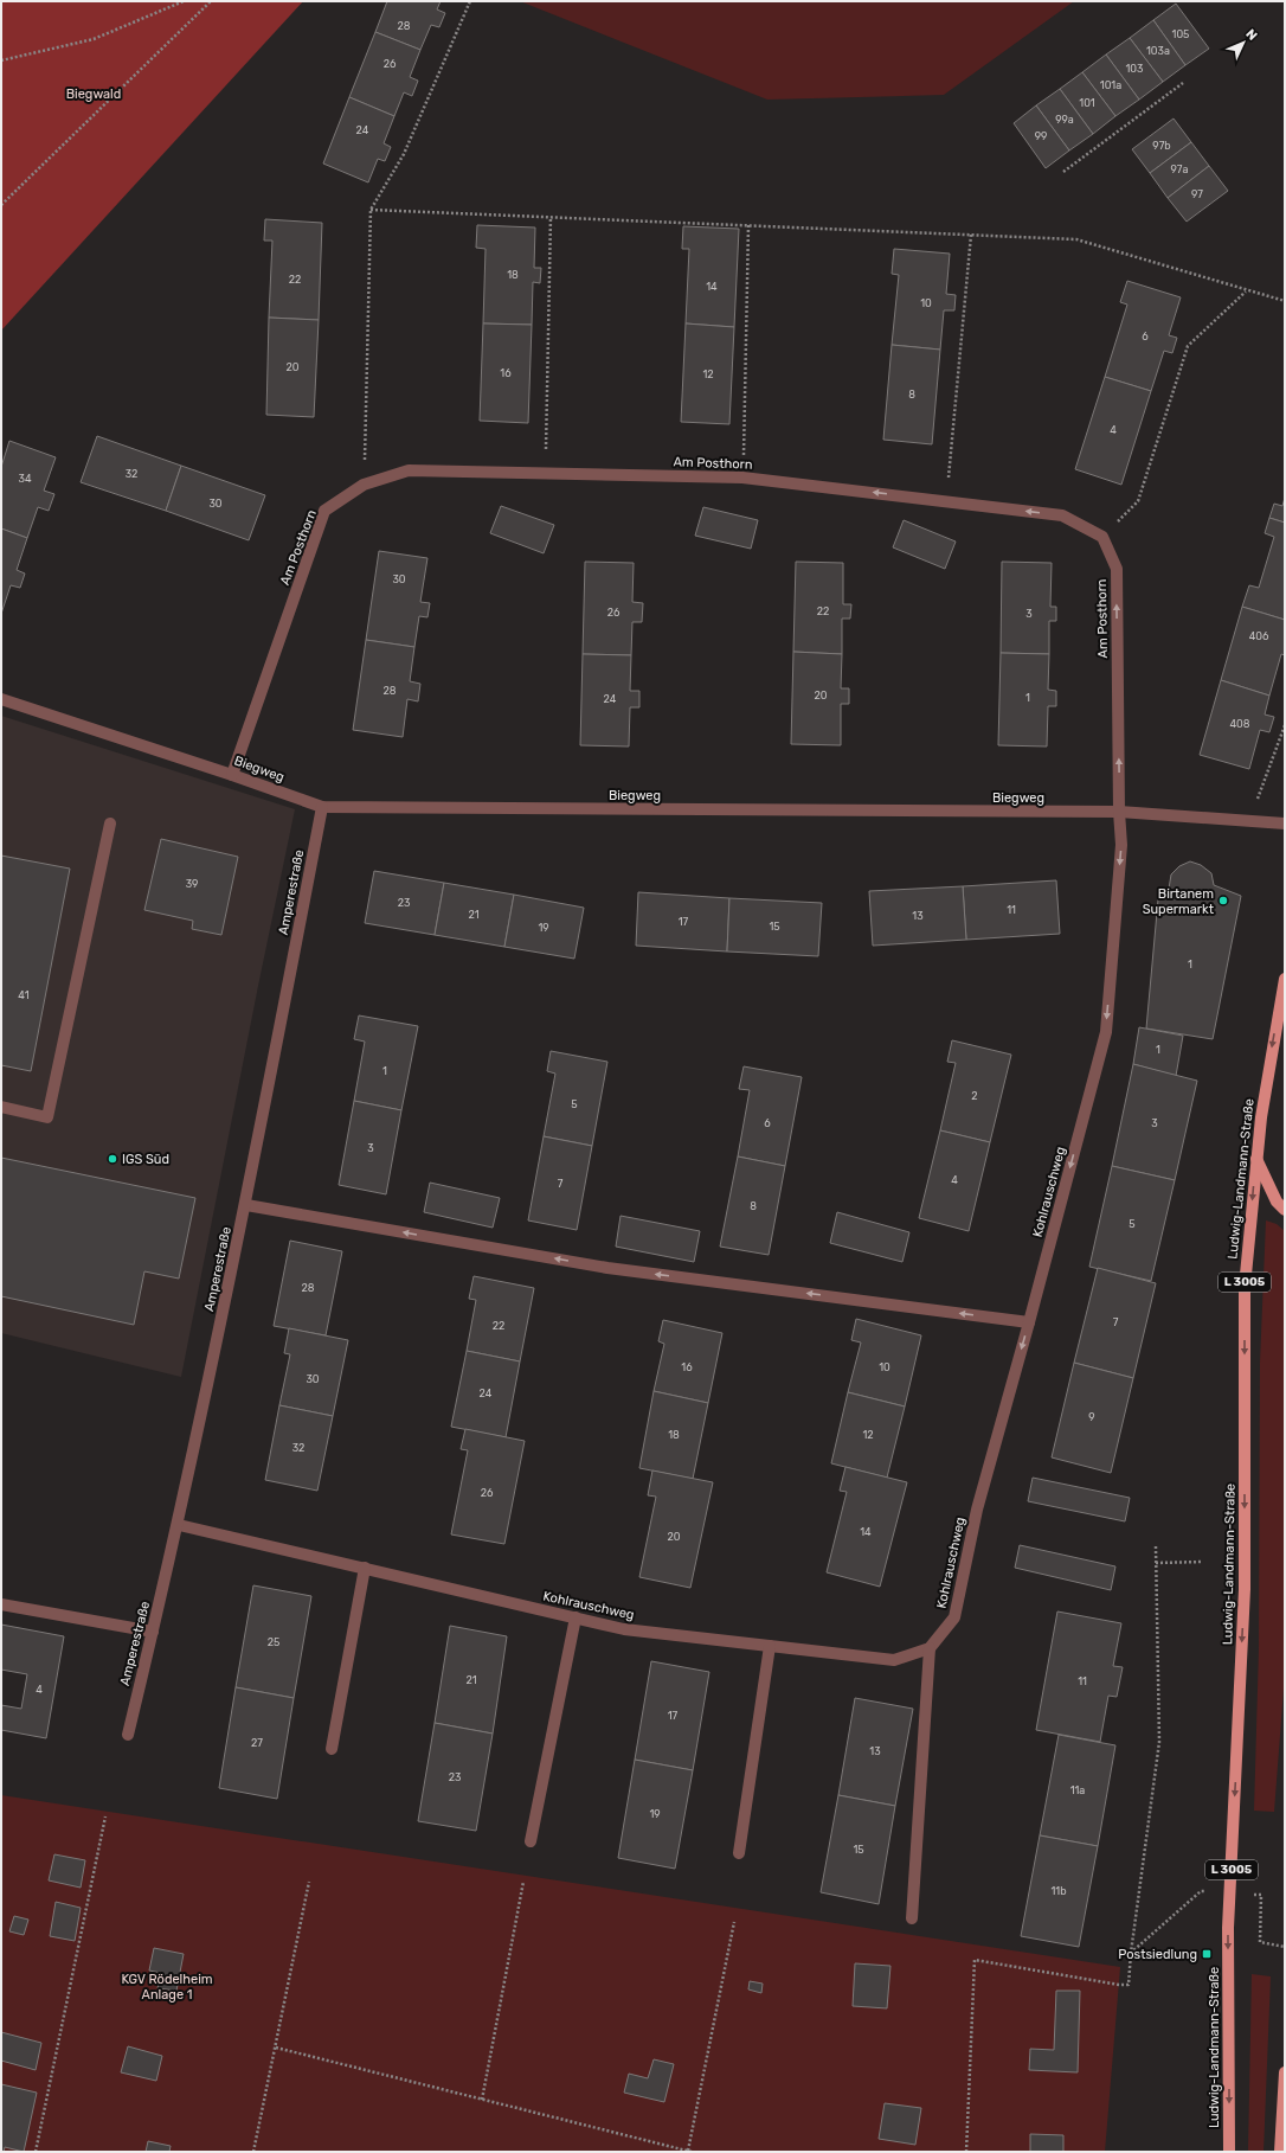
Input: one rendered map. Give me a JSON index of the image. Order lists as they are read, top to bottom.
{
  "streets": {
    "main road": ["Ludwig-Landmann-Straße", "L 3005"],
    "street": [
      "Am Posthorn",
      "Biegweg",
      "Amperestraße",
      "Kohlrauschweg"
    ]
  },
  "crossings": [
    ["Am Posthorn", "Biegweg"],
    ["Am Posthorn", "Kohlrauschweg"],
    ["Biegweg", "Amperestraße"],
    ["Biegweg", "Kohlrauschweg"],
    ["Amperestraße", "Kohlrauschweg"]
  ],
  "one_way": ["Ludwig-Landmann-Straße", "Kohlrauschweg"],
  "parks": ["Biegwald", "KGV Rödelheim Anlage 1"],
  "places": {
    "other": ["Birtanem Supermarkt", "IGS Süd"],
    "transit": ["Postsiedlung"]
  },
  "house_numbers": [
    "28",
    "105",
    "103a",
    "26",
    "103",
    "101a",
    "101",
    "99a",
    "24",
    "99",
    "97b",
    "97a",
    "97",
    "18",
    "22",
    "14",
    "10",
    "6",
    "20",
    "16",
    "12",
    "8",
    "4",
    "32",
    "34",
    "30",
    "30",
    "22",
    "26",
    "3",
    "406",
    "28",
    "20",
    "1",
    "24",
    "408",
    "39",
    "23",
    "11",
    "21",
    "13",
    "17",
    "15",
    "19",
    "1",
    "41",
    "1",
    "1",
    "2",
    "5",
    "6",
    "3",
    "3",
    "4",
    "7",
    "8",
    "5",
    "28",
    "7",
    "22",
    "16",
    "10",
    "30",
    "24",
    "9",
    "18",
    "12",
    "32",
    "26",
    "14",
    "20",
    "25",
    "21",
    "11",
    "4",
    "17",
    "27",
    "13",
    "23",
    "11a",
    "19",
    "15",
    "11b"
  ],
  "north": "top right"
}
